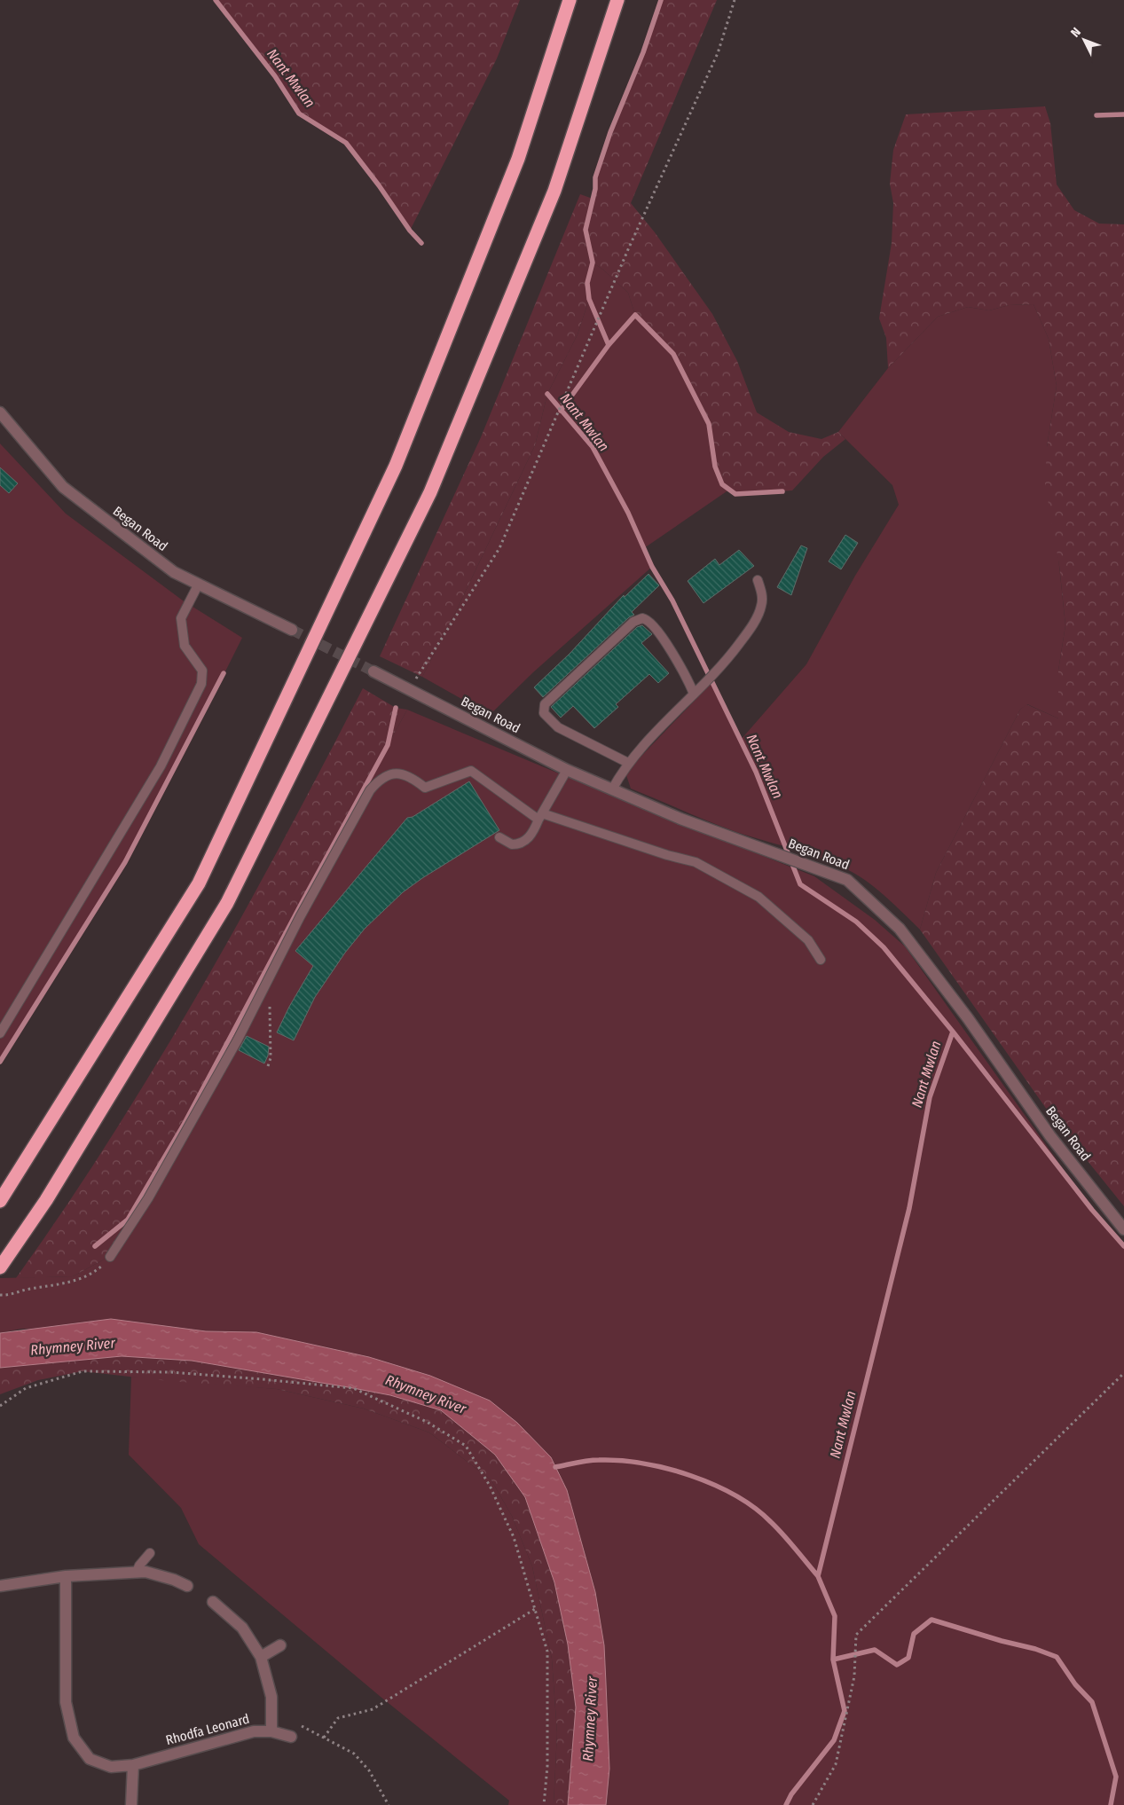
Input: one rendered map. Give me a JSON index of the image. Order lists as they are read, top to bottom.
{
  "streets": {
    "street": ["Began Road", "Rhodfa Leonard"]
  },
  "water": ["Nant Mwlan", "Rhymney River"],
  "north": "top left"
}
